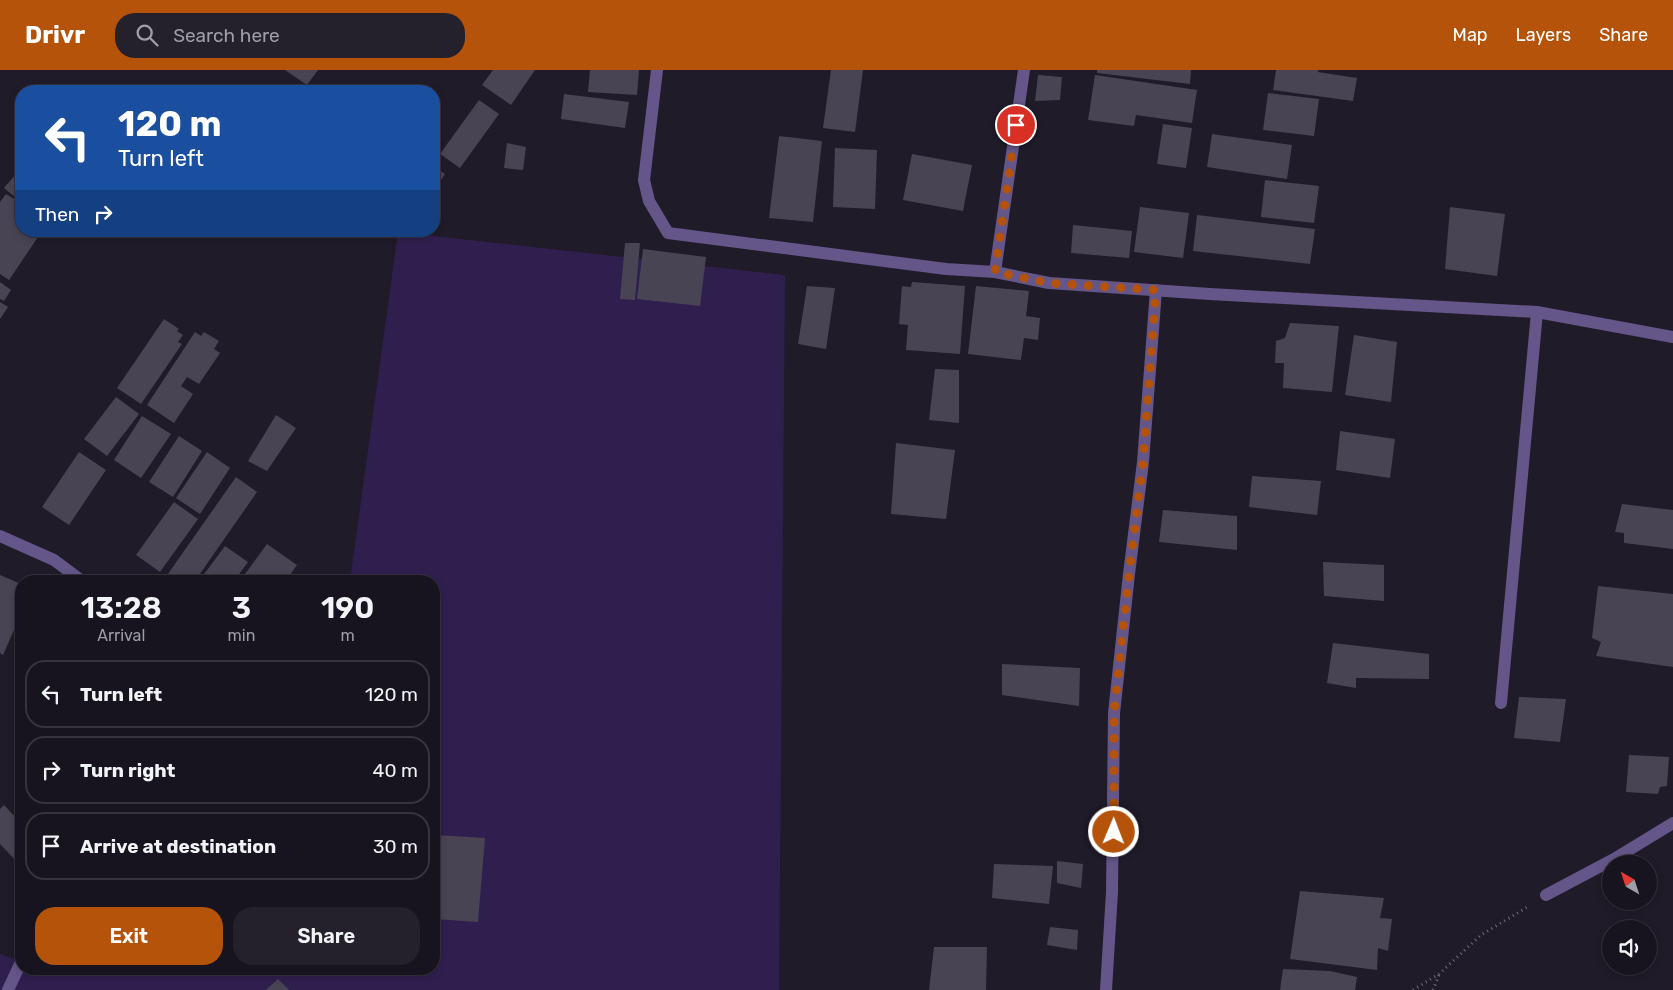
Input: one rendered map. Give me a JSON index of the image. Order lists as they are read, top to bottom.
{
  "north": "top left",
  "page": {
    "header": "Drivr",
    "search": "Search here",
    "nav": ["Map", "Layers", "Share"],
    "turn": ["120 m", "Turn left"],
    "then": "Then",
    "eta": [
      "13:28",
      "Arrival",
      "3",
      "min",
      "190",
      "m"
    ],
    "list": [
      {
        "name": "Turn left",
        "value": "120 m"
      },
      {
        "name": "Turn right",
        "value": "40 m"
      },
      {
        "name": "Arrive at destination",
        "value": "30 m"
      }
    ],
    "buttons": ["Exit", "Share"]
  }
}
